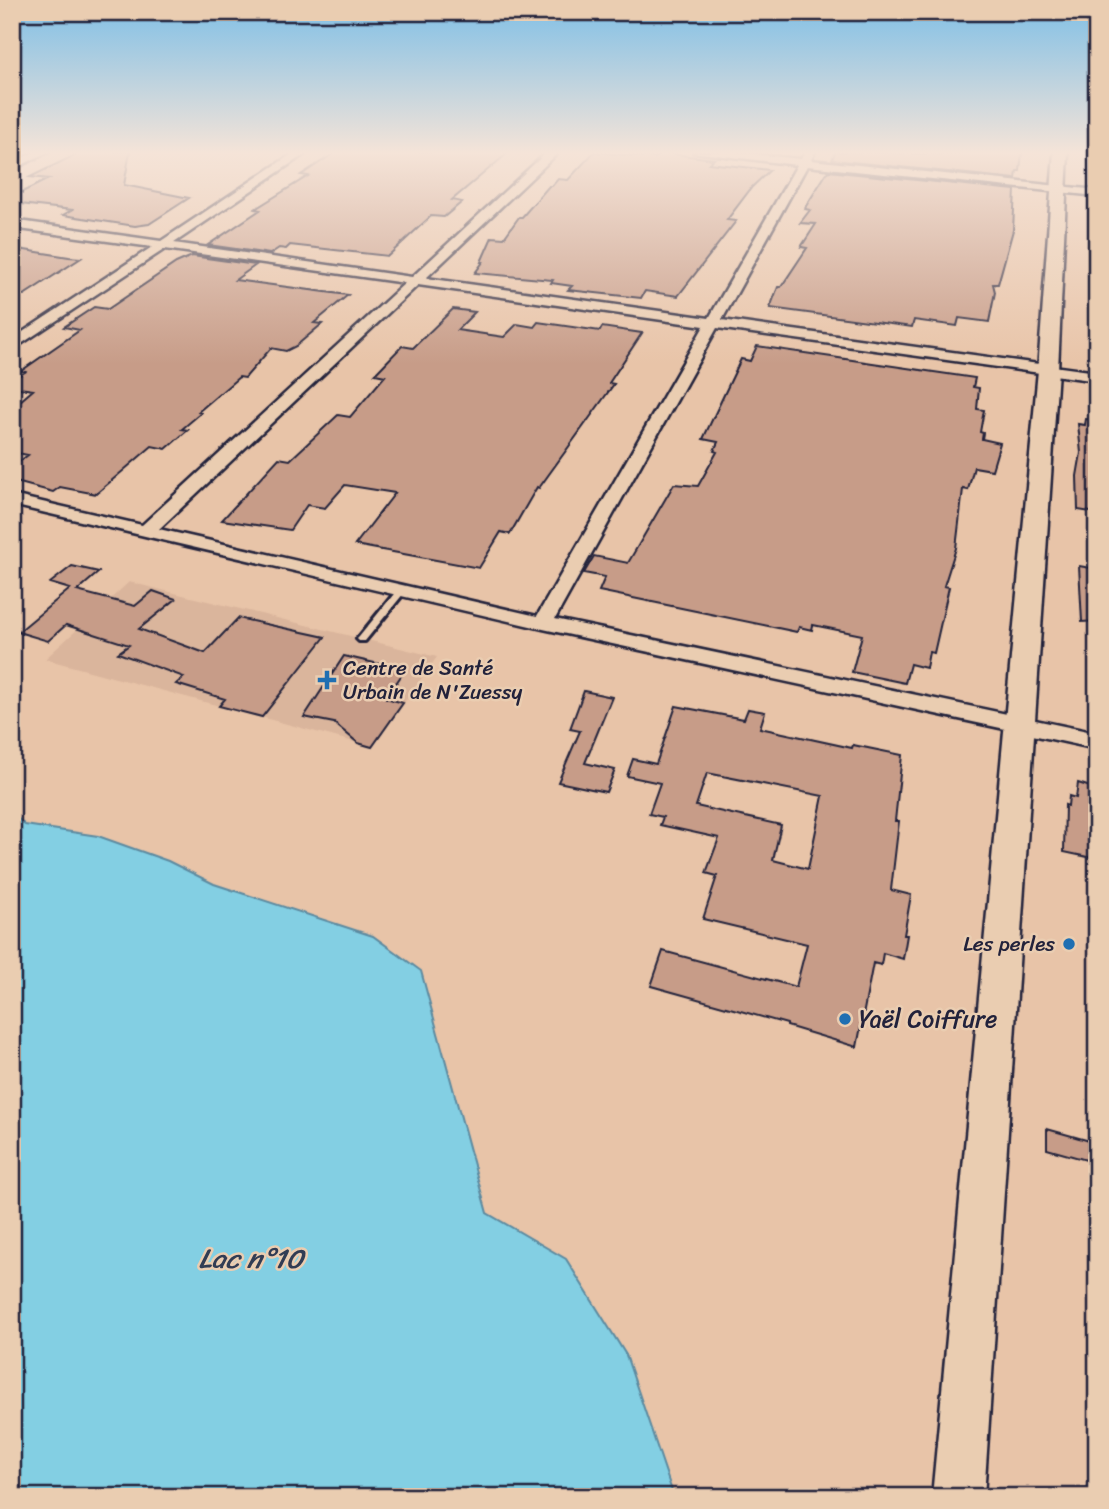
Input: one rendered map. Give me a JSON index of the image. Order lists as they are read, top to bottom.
{
  "water": ["Lac n°10"],
  "places": {
    "health": ["Centre de Santé Urbain de N'Zuessy"],
    "other": ["Les perles", "Yaël Coiffure"]
  }
}
